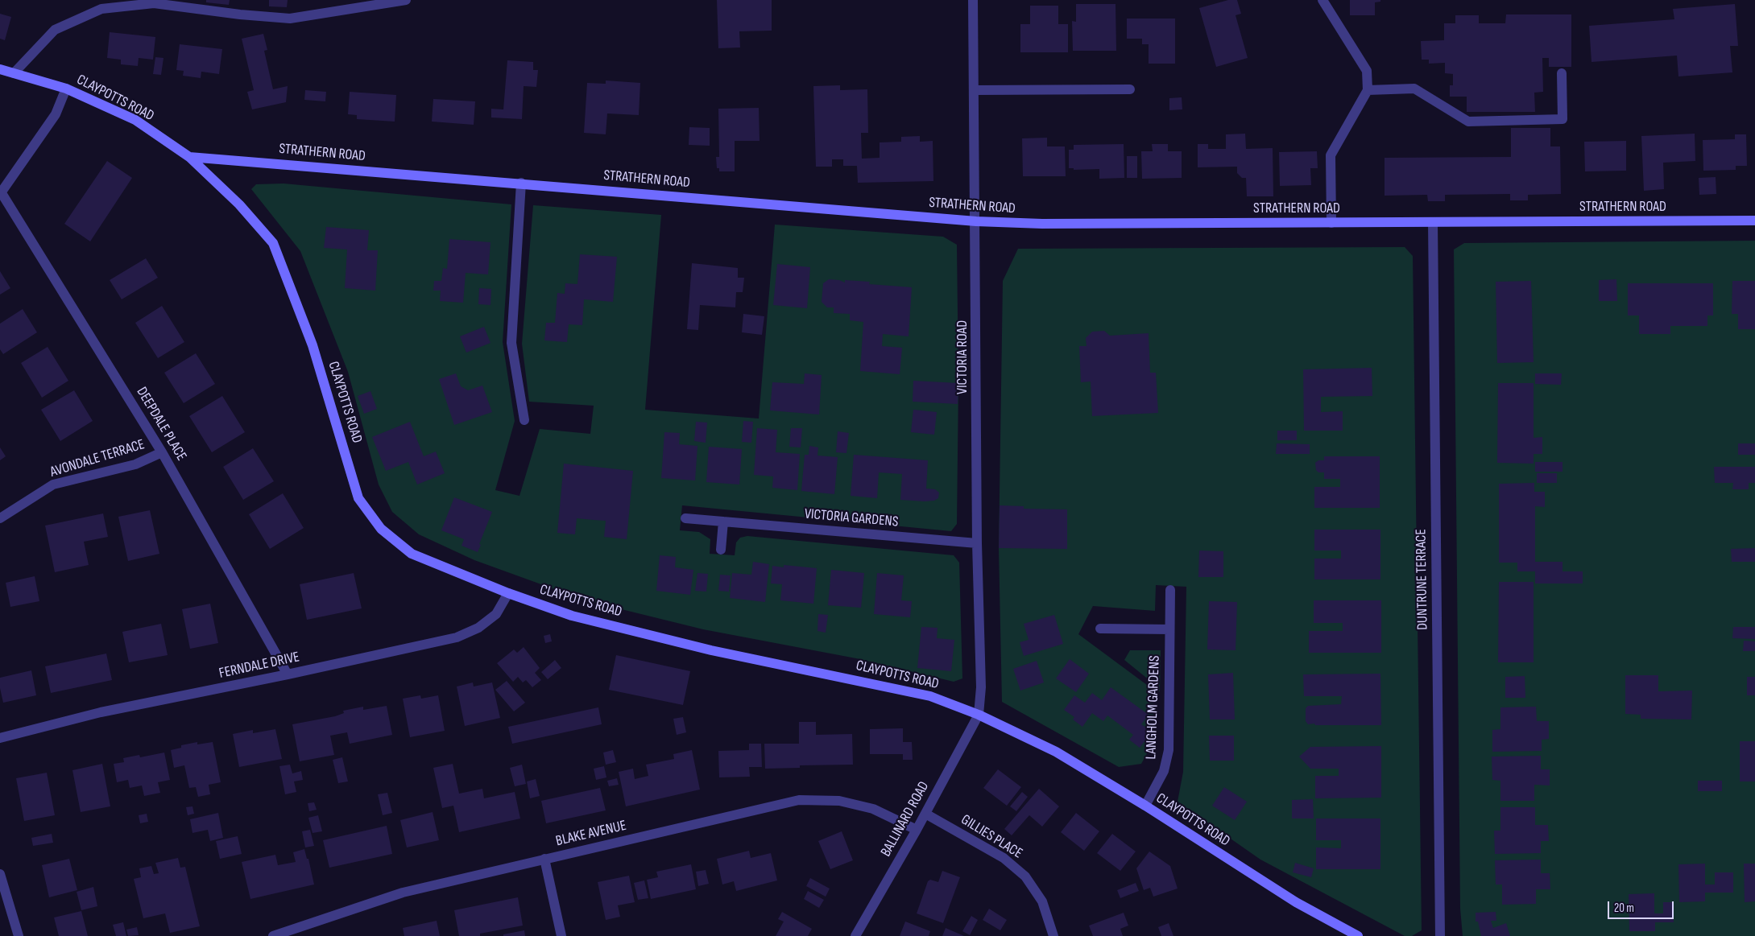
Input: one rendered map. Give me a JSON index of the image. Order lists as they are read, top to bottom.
{
  "streets": {
    "main road": ["CLAYPOTTS ROAD", "STRATHERN ROAD"],
    "street": [
      "VICTORIA ROAD",
      "DEEPDALE PLACE",
      "AVONDALE TERRACE",
      "VICTORIA GARDENS",
      "DUNTRUNE TERRACE",
      "FERNDALE DRIVE",
      "LANGHOLM GARDENS",
      "BALLINARD ROAD",
      "BLAKE AVENUE",
      "GILLIES PLACE"
    ]
  },
  "crossings": [
    ["CLAYPOTTS ROAD", "STRATHERN ROAD"],
    ["CLAYPOTTS ROAD", "VICTORIA ROAD"],
    ["CLAYPOTTS ROAD", "FERNDALE DRIVE"],
    ["CLAYPOTTS ROAD", "LANGHOLM GARDENS"],
    ["CLAYPOTTS ROAD", "BALLINARD ROAD"],
    ["STRATHERN ROAD", "VICTORIA ROAD"],
    ["STRATHERN ROAD", "DUNTRUNE TERRACE"],
    ["VICTORIA ROAD", "VICTORIA GARDENS"],
    ["VICTORIA ROAD", "BALLINARD ROAD"],
    ["DEEPDALE PLACE", "AVONDALE TERRACE"],
    ["DEEPDALE PLACE", "FERNDALE DRIVE"],
    ["BALLINARD ROAD", "BLAKE AVENUE"],
    ["BALLINARD ROAD", "GILLIES PLACE"]
  ],
  "scale_bar": "20 m"
}
